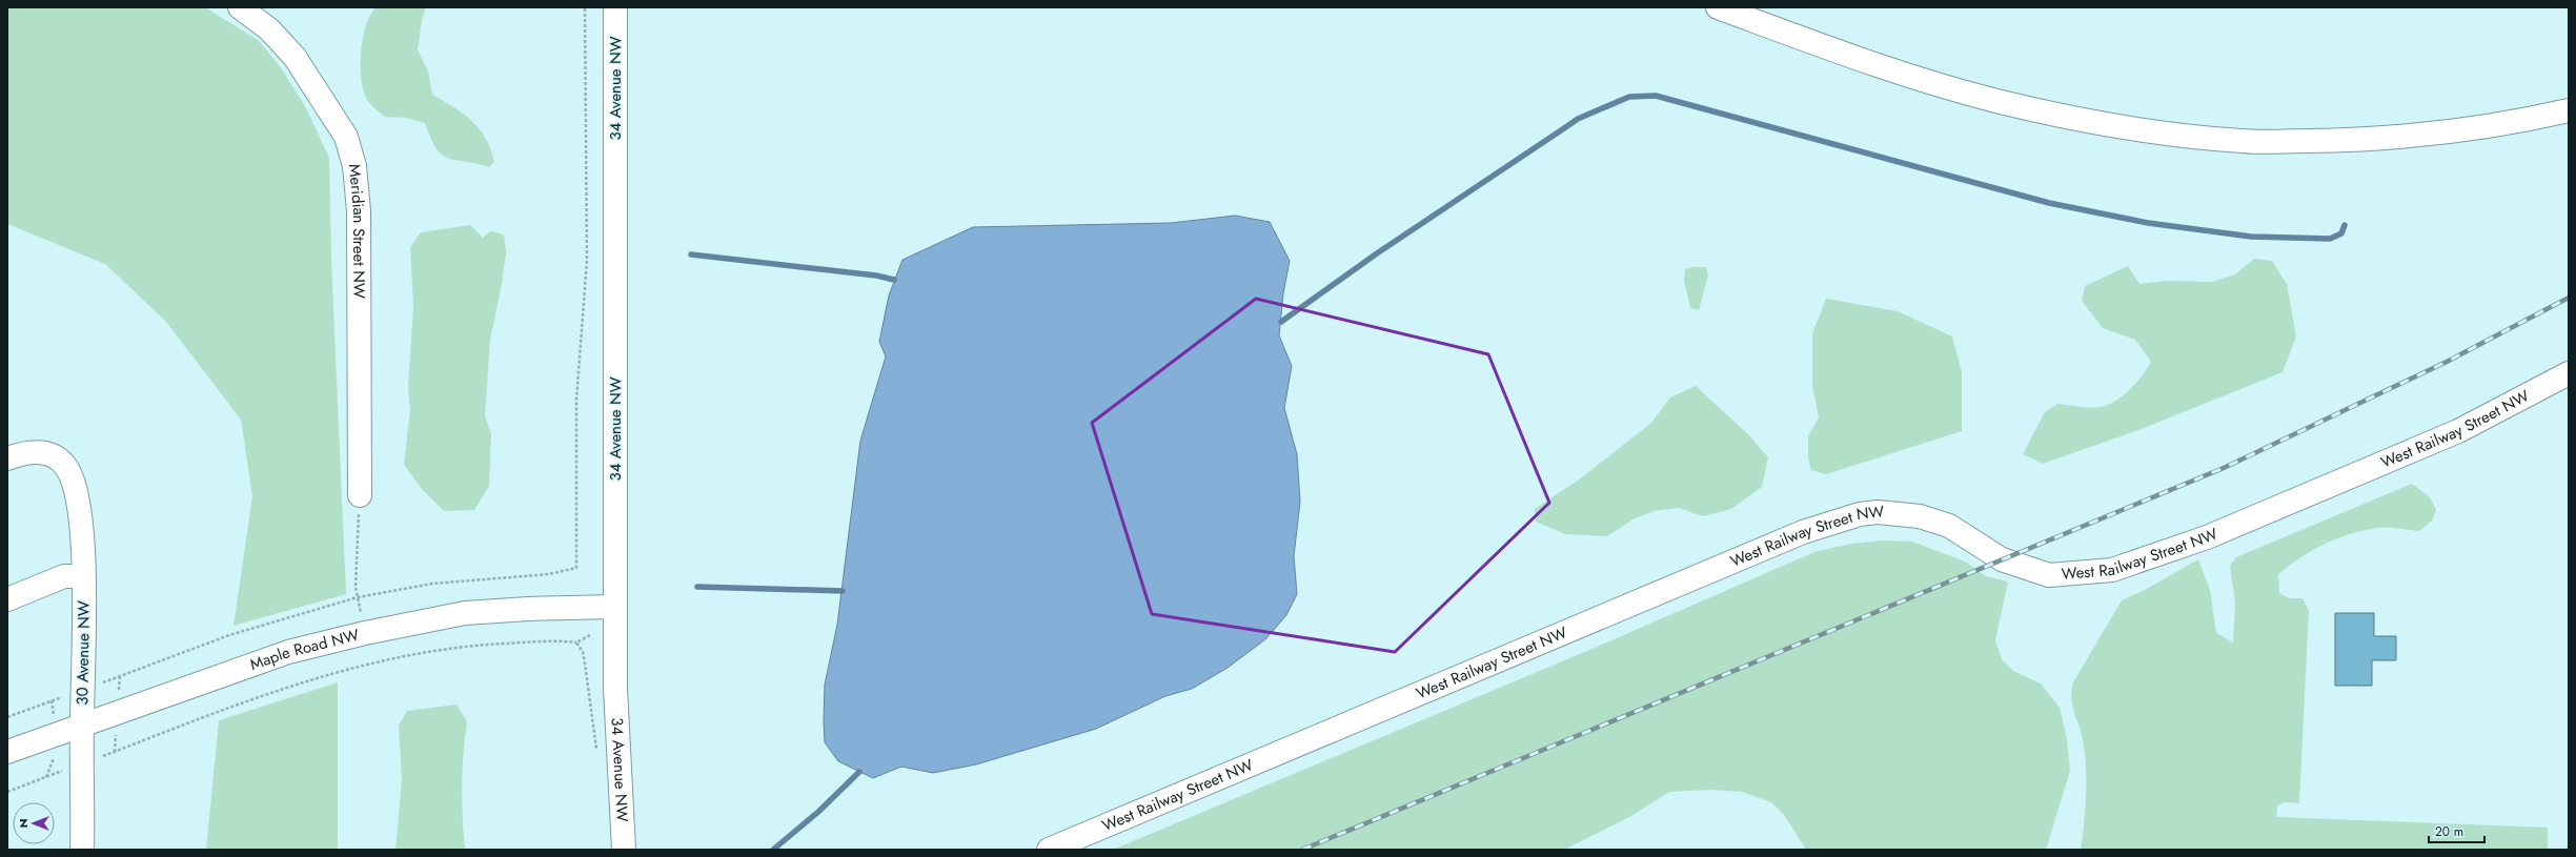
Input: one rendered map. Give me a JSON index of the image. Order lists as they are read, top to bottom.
{
  "streets": {
    "main road": [
      "34 Avenue NW",
      "Meridian Street NW",
      "West Railway Street NW",
      "Maple Road NW",
      "30 Avenue NW"
    ]
  },
  "crossings": [
    ["34 Avenue NW", "Maple Road NW"],
    ["Maple Road NW", "30 Avenue NW"]
  ],
  "scale_bar": "20 m",
  "north": "left"
}
